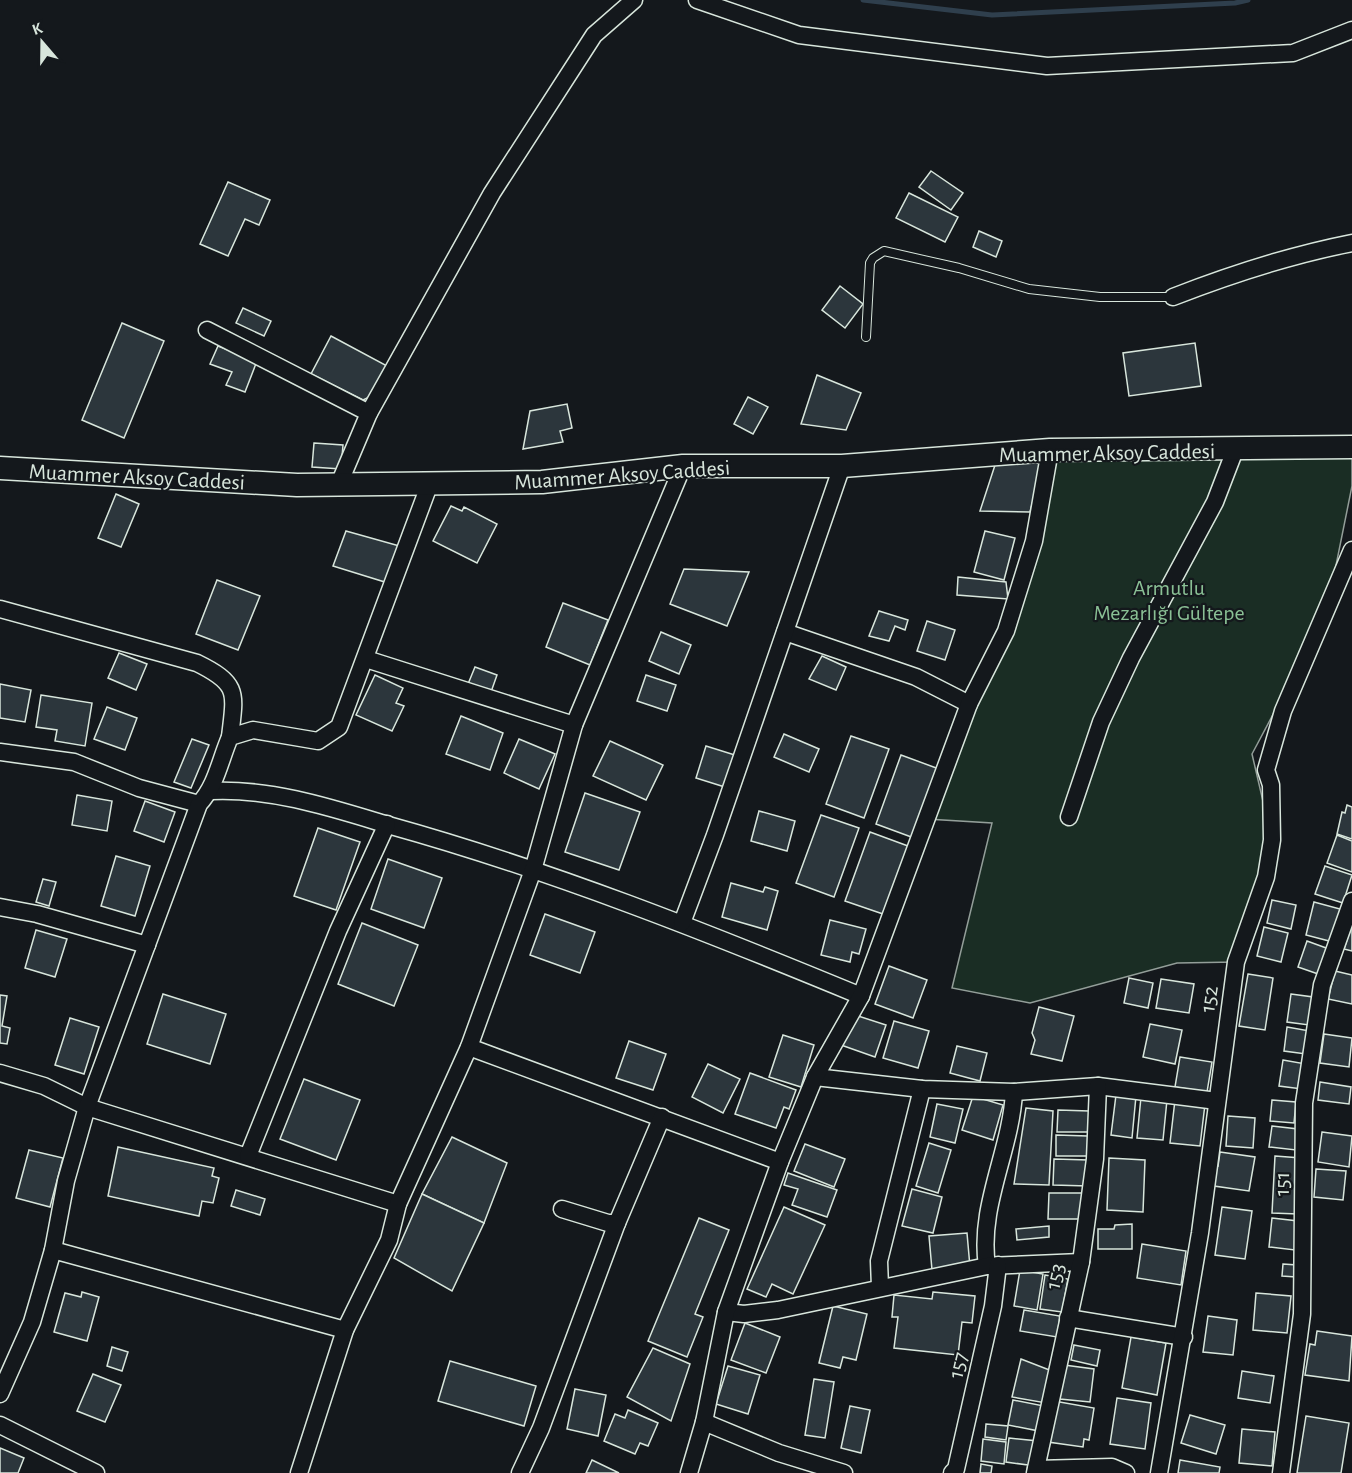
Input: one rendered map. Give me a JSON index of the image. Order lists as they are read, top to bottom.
{
  "streets": {
    "street": [
      "Muammer Aksoy Caddesi",
      "152",
      "151",
      "153",
      "157"
    ]
  },
  "parks": ["Armutlu Mezarlığı Gültepe"],
  "north": "top"
}
